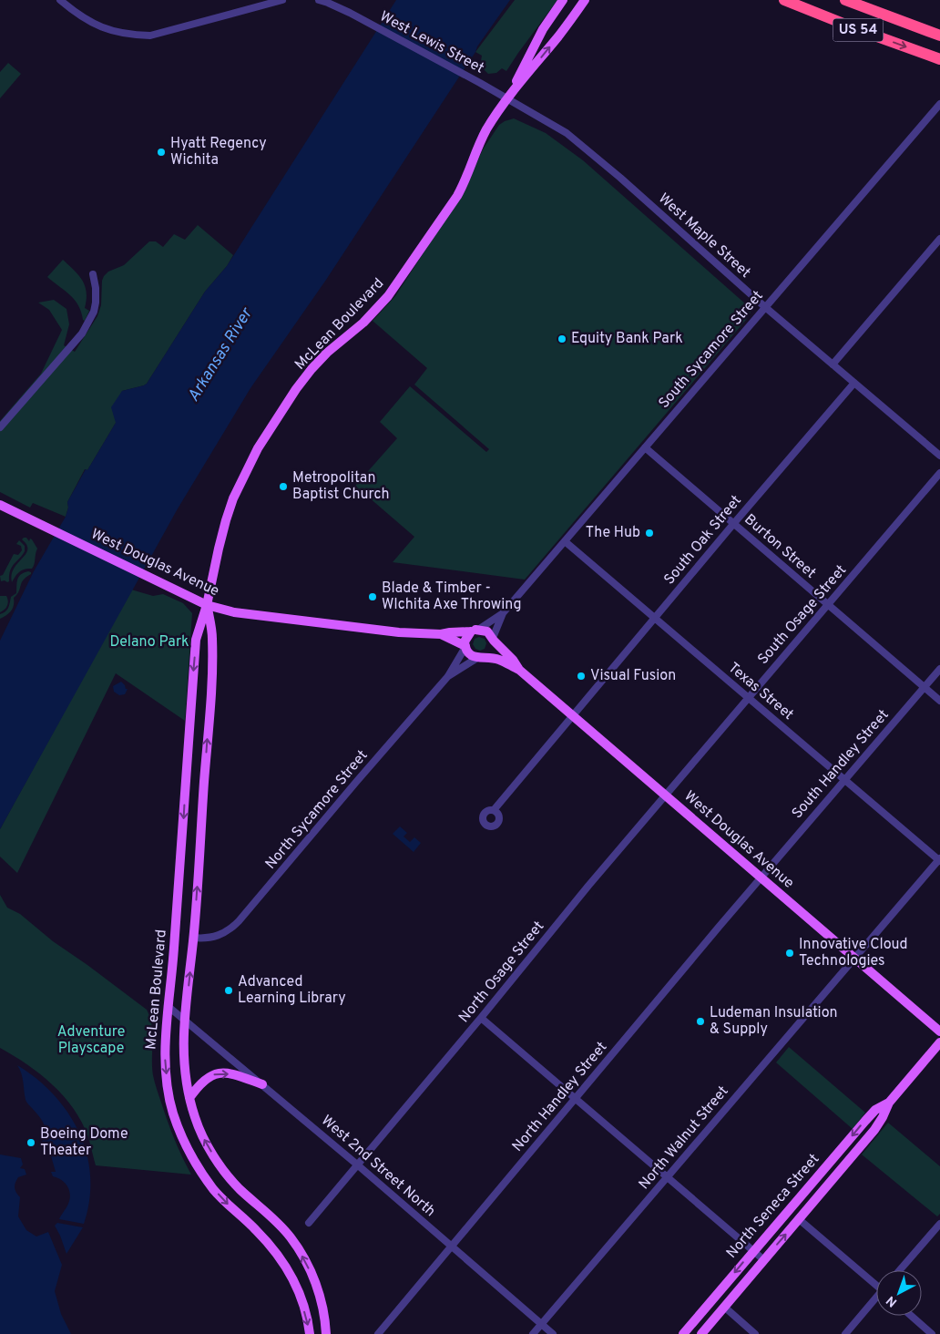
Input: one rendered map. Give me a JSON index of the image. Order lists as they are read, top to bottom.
{
  "streets": {
    "highway": ["US 54"],
    "main road": ["McLean Boulevard", "West Douglas Avenue", "North Seneca Street"],
    "street": [
      "West Lewis Street",
      "West Maple Street",
      "South Sycamore Street",
      "South Oak Street",
      "Burton Street",
      "South Osage Street",
      "Texas Street",
      "South Handley Street",
      "North Sycamore Street",
      "North Osage Street",
      "North Handley Street",
      "North Walnut Street",
      "West 2nd Street North"
    ]
  },
  "crossings": [
    ["West Lewis Street", "West Maple Street"],
    ["West Lewis Street", "McLean Boulevard"],
    ["West Maple Street", "McLean Boulevard"],
    ["West Maple Street", "South Sycamore Street"],
    ["West Maple Street", "South Oak Street"],
    ["McLean Boulevard", "West Douglas Avenue"],
    ["McLean Boulevard", "North Sycamore Street"],
    ["McLean Boulevard", "West 2nd Street North"],
    ["South Sycamore Street", "Burton Street"],
    ["South Sycamore Street", "West Douglas Avenue"],
    ["South Sycamore Street", "Texas Street"],
    ["South Sycamore Street", "North Sycamore Street"],
    ["South Oak Street", "Burton Street"],
    ["South Oak Street", "West Douglas Avenue"],
    ["South Oak Street", "Texas Street"],
    ["Burton Street", "South Osage Street"],
    ["Burton Street", "South Handley Street"],
    ["West Douglas Avenue", "South Osage Street"],
    ["West Douglas Avenue", "South Handley Street"],
    ["West Douglas Avenue", "North Sycamore Street"],
    ["West Douglas Avenue", "North Osage Street"],
    ["West Douglas Avenue", "North Handley Street"],
    ["West Douglas Avenue", "North Walnut Street"],
    ["South Osage Street", "Texas Street"],
    ["South Osage Street", "North Osage Street"],
    ["Texas Street", "South Handley Street"],
    ["Texas Street", "North Walnut Street"],
    ["South Handley Street", "North Handley Street"],
    ["North Osage Street", "West 2nd Street North"],
    ["North Handley Street", "West 2nd Street North"],
    ["North Walnut Street", "West 2nd Street North"]
  ],
  "water": ["Arkansas River"],
  "parks": ["Delano Park", "Adventure Playscape"],
  "places": [
    "Hyatt Regency Wichita",
    "Equity Bank Park",
    "Metropolitan Baptist Church",
    "The Hub",
    "Blade & Timber - WIchita Axe Throwing",
    "Visual Fusion",
    "Innovative Cloud Technologies",
    "Advanced Learning Library",
    "Ludeman Insulation & Supply",
    "Boeing Dome Theater"
  ],
  "north": "bottom left"
}
